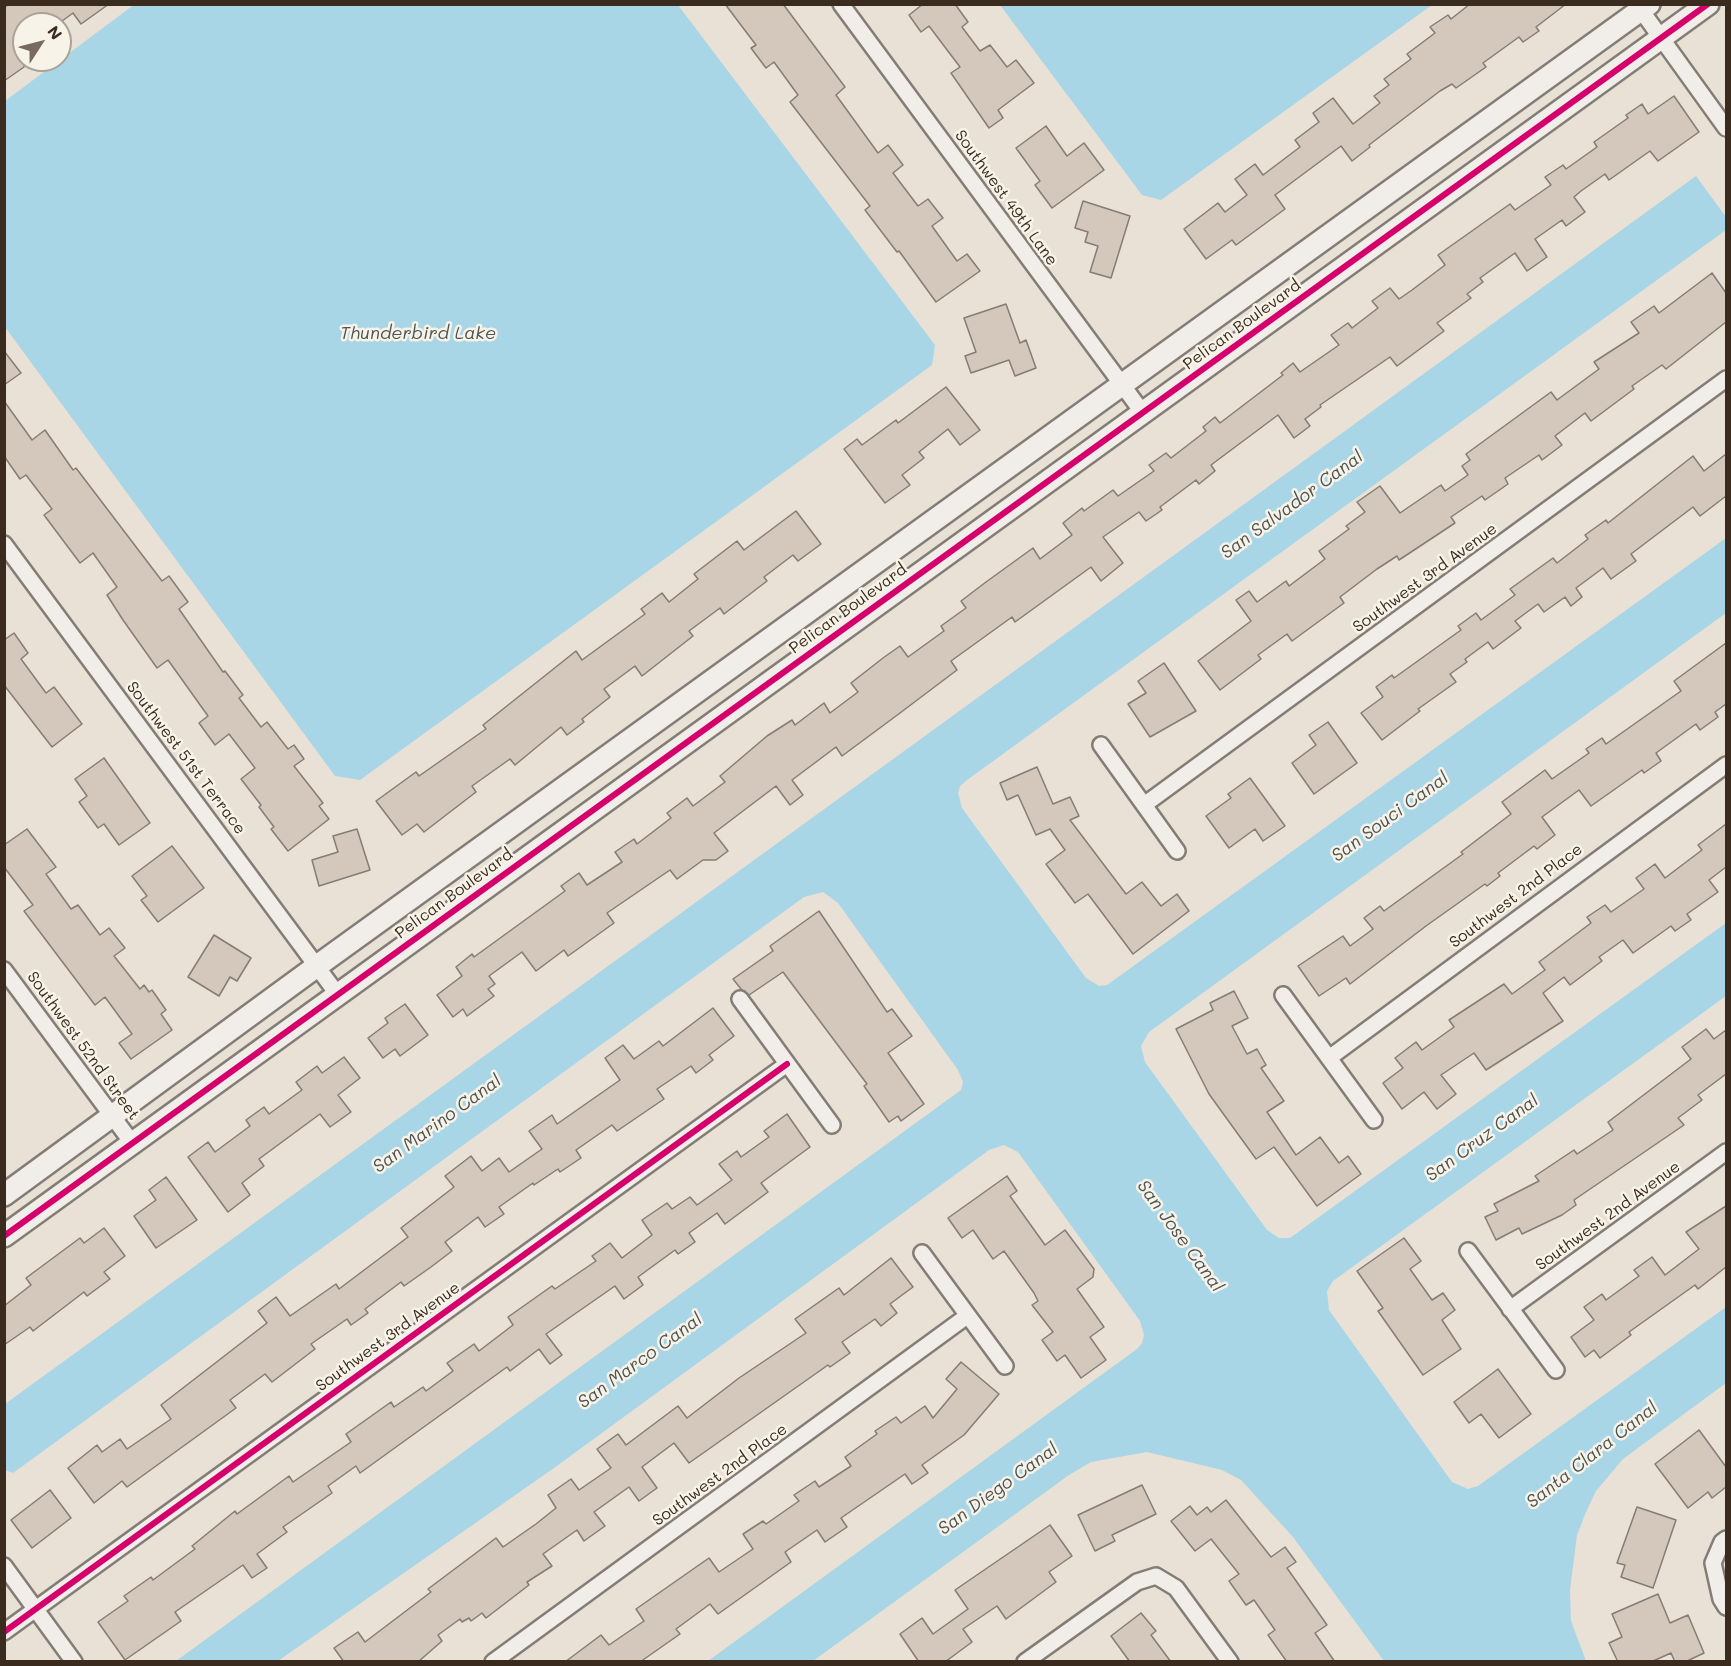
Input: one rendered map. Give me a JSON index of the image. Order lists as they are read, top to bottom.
{
  "streets": {
    "street": [
      "Southwest 49th Lane",
      "Pelican Boulevard",
      "Southwest 3rd Avenue",
      "Southwest 51st Terrace",
      "Southwest 2nd Place",
      "Southwest 52nd Street",
      "Southwest 2nd Avenue"
    ]
  },
  "crossings": [
    ["Southwest 49th Lane", "Pelican Boulevard"],
    ["Pelican Boulevard", "Southwest 51st Terrace"],
    ["Pelican Boulevard", "Southwest 52nd Street"]
  ],
  "water": [
    "Thunderbird Lake",
    "San Salvador Canal",
    "San Souci Canal",
    "San Marino Canal",
    "San Cruz Canal",
    "San Jose Canal",
    "San Marco Canal",
    "Santa Clara Canal",
    "San Diego Canal"
  ],
  "north": "top right"
}
